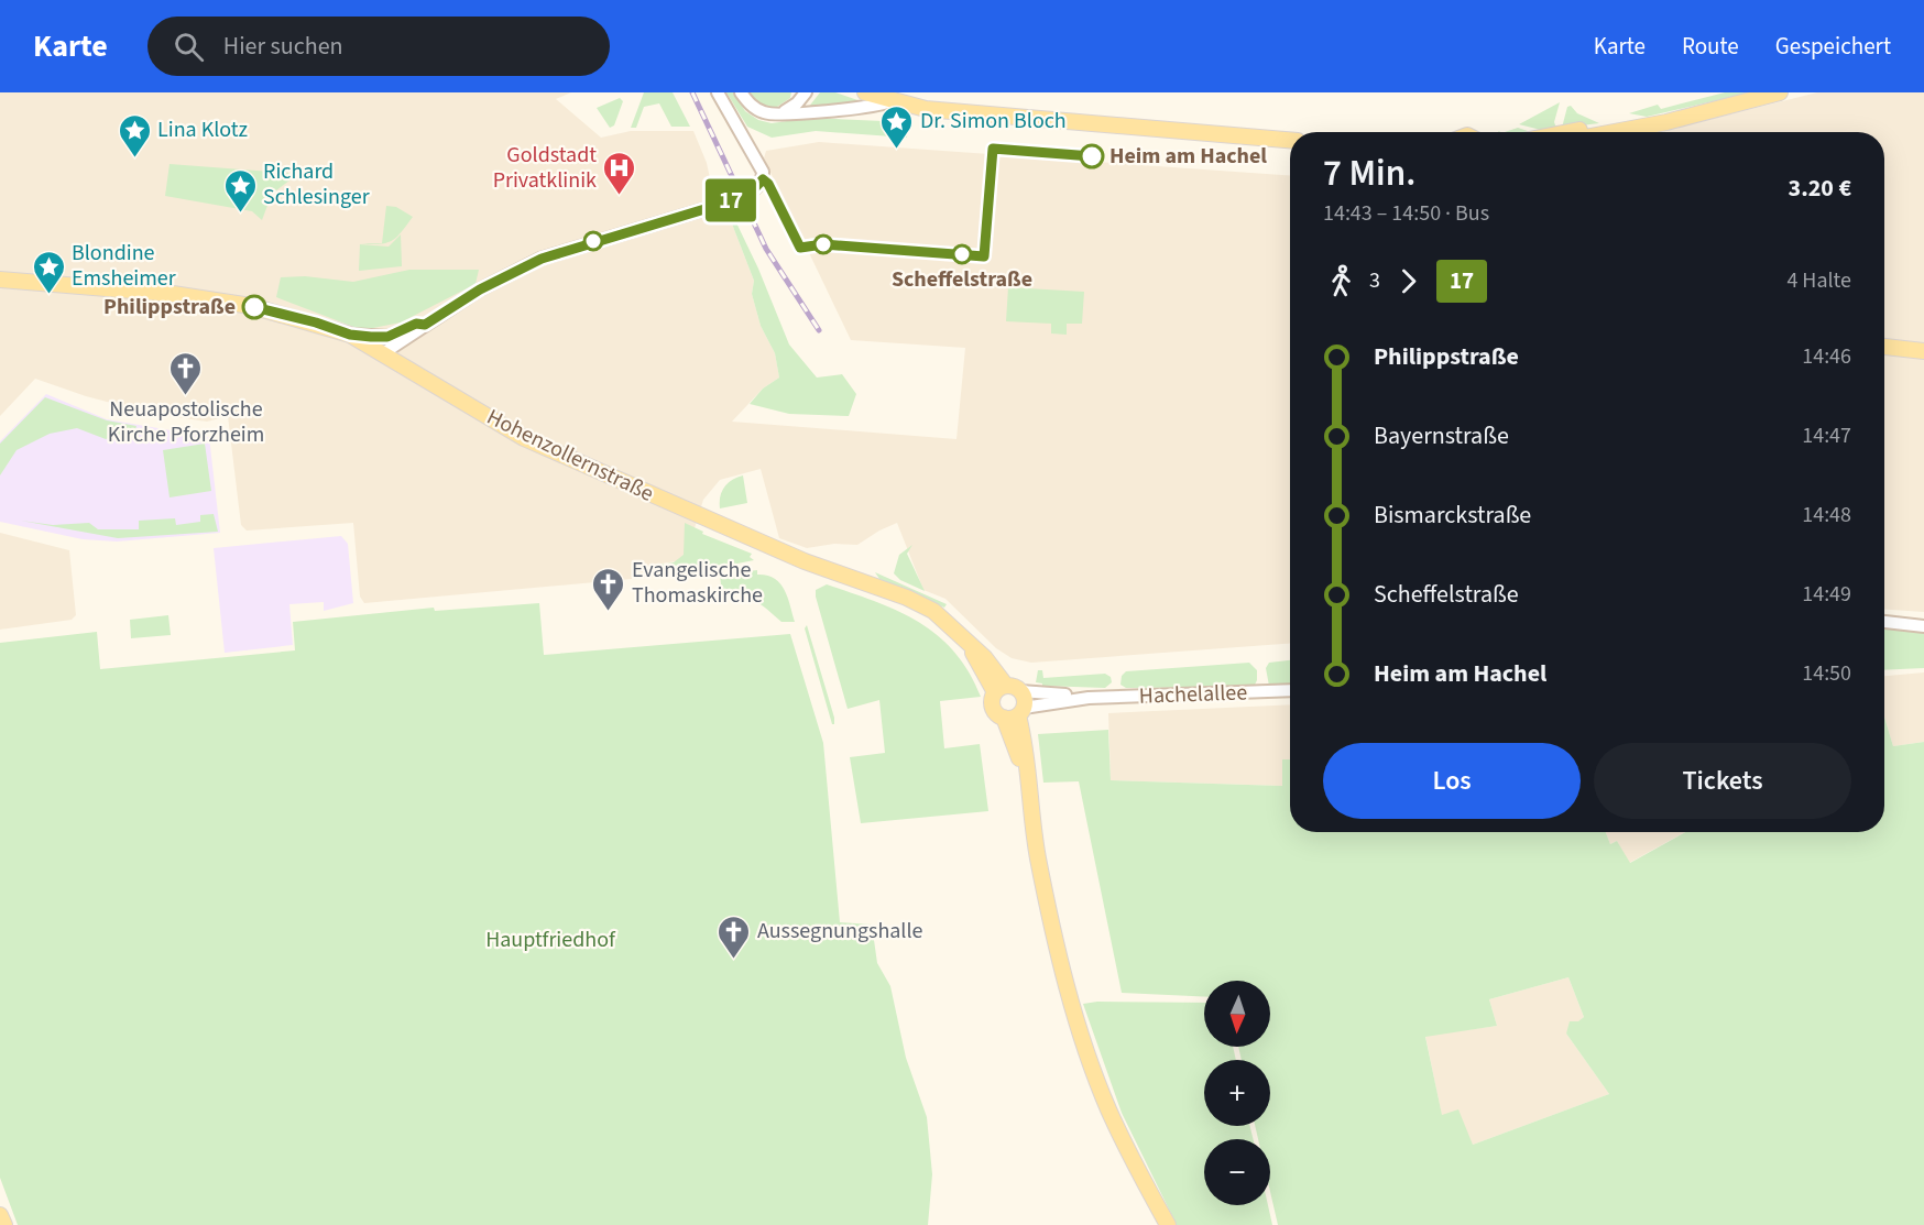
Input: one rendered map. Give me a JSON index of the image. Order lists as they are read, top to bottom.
{
  "streets": {
    "main road": ["Hohenzollernstraße"],
    "street": ["Hachelallee"]
  },
  "crossings": [
    ["Hohenzollernstraße", "Hachelallee"]
  ],
  "parks": ["Hauptfriedhof"],
  "places": {
    "place": [
      "Dr. Simon Bloch",
      "Lina Klotz",
      "Richard Schlesinger",
      "Blondine Emsheimer"
    ],
    "other": ["Heim am Hachel", "Scheffelstraße", "Philippstraße"],
    "hospital": ["Goldstadt Privatklinik"],
    "church": ["Neuapostolische Kirche Pforzheim", "Evangelische Thomaskirche", "Aussegnungshalle"]
  },
  "lines": ["bus line 17"],
  "north": "bottom",
  "page": {
    "header": "Karte",
    "search": "Hier suchen",
    "nav": ["Karte", "Route", "Gespeichert"],
    "on_map": "17",
    "heading": ["7 Min.", "14:43 – 14:50 · Bus", "3.20 €"],
    "legs": ["3", "17", "4 Halte"],
    "list": [
      {
        "name": "Philippstraße",
        "value": "14:46"
      },
      {
        "name": "Bayernstraße",
        "value": "14:47"
      },
      {
        "name": "Bismarckstraße",
        "value": "14:48"
      },
      {
        "name": "Scheffelstraße",
        "value": "14:49"
      },
      {
        "name": "Heim am Hachel",
        "value": "14:50"
      }
    ],
    "buttons": ["Los", "Tickets"],
    "map_buttons": ["+", "−"]
  }
}
